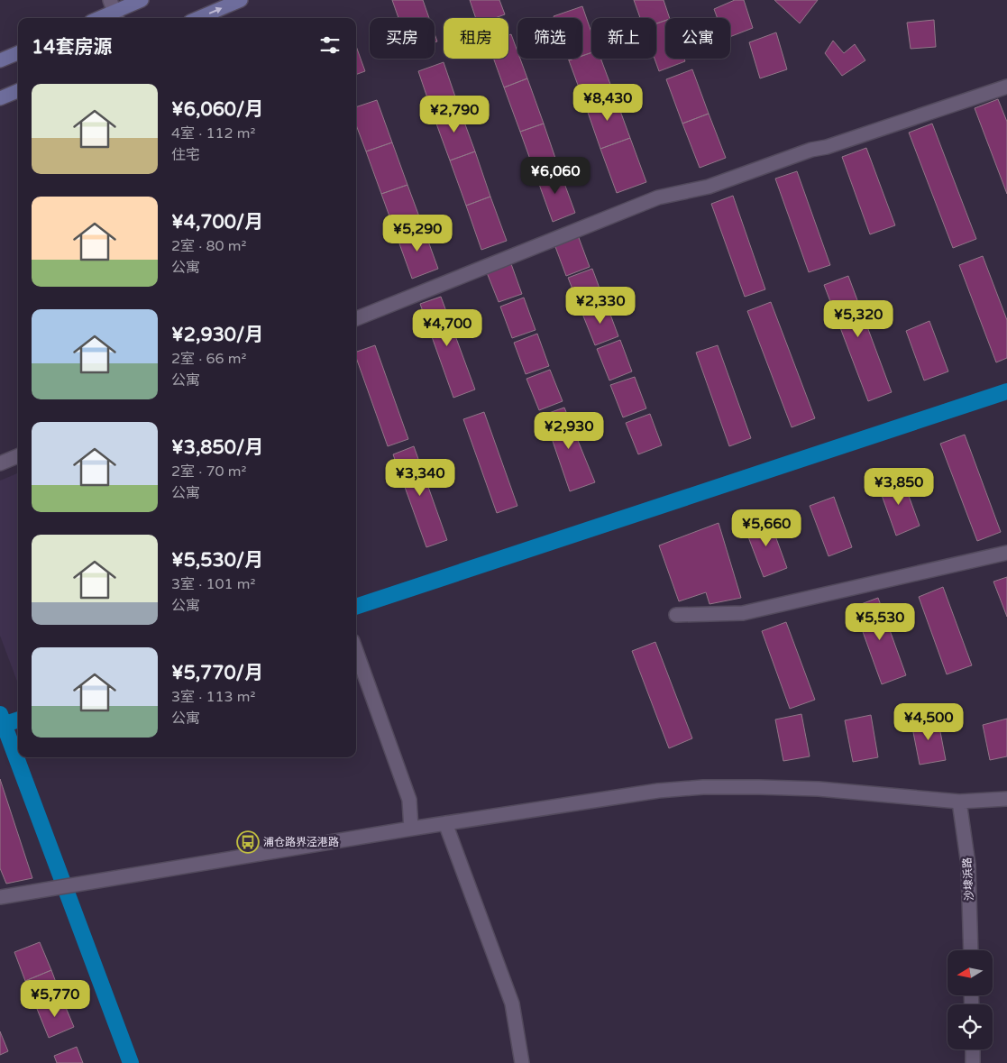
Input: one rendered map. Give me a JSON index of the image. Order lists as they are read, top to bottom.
{
  "streets": {
    "street": ["沙埭浜路"]
  },
  "places": {
    "bus stop": ["浦仓路界泾港路"]
  },
  "north": "left",
  "page": {
    "chip": [
      "买房",
      "租房",
      "筛选",
      "新上",
      "公寓"
    ],
    "heading": "14套房源",
    "list": [
      {
        "name": "¥6,060/月",
        "note": "4室 · 112 m² · 住宅"
      },
      {
        "name": "¥4,700/月",
        "note": "2室 · 80 m² · 公寓"
      },
      {
        "name": "¥2,930/月",
        "note": "2室 · 66 m² · 公寓"
      },
      {
        "name": "¥3,850/月",
        "note": "2室 · 70 m² · 公寓"
      },
      {
        "name": "¥5,530/月",
        "note": "3室 · 101 m² · 公寓"
      },
      {
        "name": "¥5,770/月",
        "note": "3室 · 113 m² · 公寓"
      }
    ],
    "price": [
      "¥8,430",
      "¥2,790",
      "¥6,060",
      "¥5,290",
      "¥2,330",
      "¥5,320",
      "¥4,700",
      "¥2,930",
      "¥3,340",
      "¥3,850",
      "¥5,660",
      "¥5,530",
      "¥4,500",
      "¥5,770"
    ]
  }
}
